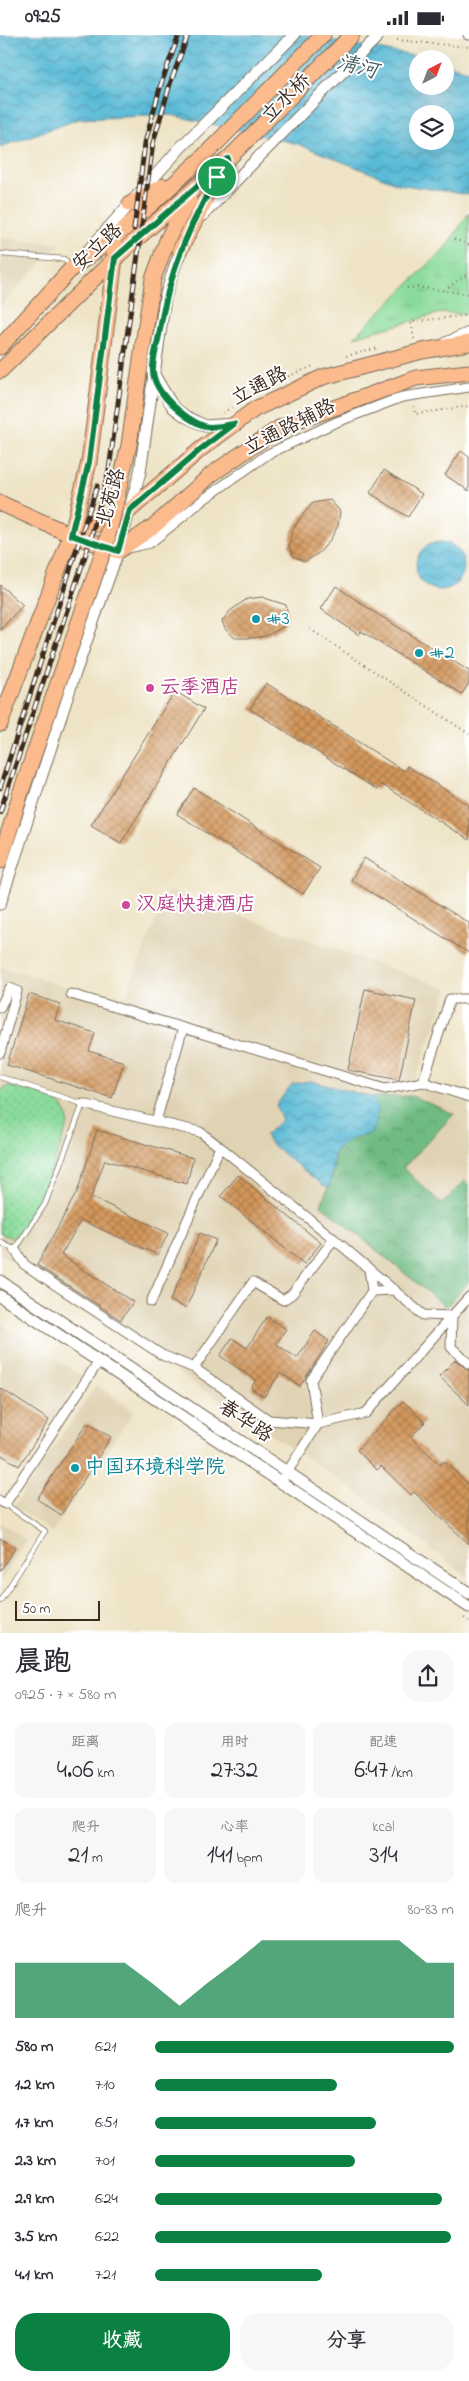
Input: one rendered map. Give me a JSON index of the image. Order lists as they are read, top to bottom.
{
  "streets": {
    "main road": [
      "立水桥",
      "安立路",
      "立通路",
      "北苑路"
    ],
    "street": ["立通路辅路", "春华路"]
  },
  "crossings": [
    ["立水桥", "安立路"],
    ["立水桥", "北苑路"],
    ["安立路", "北苑路"],
    ["立通路", "北苑路"],
    ["立通路辅路", "北苑路"]
  ],
  "water": ["清河"],
  "places": [
    "#3",
    "#2",
    "云季酒店",
    "汉庭快捷酒店",
    "中国环境科学院"
  ],
  "scale_bar": "50 m",
  "north": "top right",
  "page": {
    "status": "09:25",
    "scale": "50 m",
    "heading": ["晨跑", "09:25 · 7 × 580 m"],
    "stats": [
      ["距离", "4.06 km"],
      ["用时", "27:32"],
      ["配速", "6:47 /km"],
      ["爬升", "21 m"],
      ["心率", "141 bpm"],
      ["kcal", "314"]
    ],
    "chart": ["爬升", "80–83 m"],
    "list": [
      {
        "name": "580 m",
        "note": "6:21"
      },
      {
        "name": "1.2 km",
        "note": "7:10"
      },
      {
        "name": "1.7 km",
        "note": "6:51"
      },
      {
        "name": "2.3 km",
        "note": "7:01"
      },
      {
        "name": "2.9 km",
        "note": "6:24"
      },
      {
        "name": "3.5 km",
        "note": "6:22"
      },
      {
        "name": "4.1 km",
        "note": "7:21"
      }
    ],
    "buttons": ["收藏", "分享"]
  }
}
